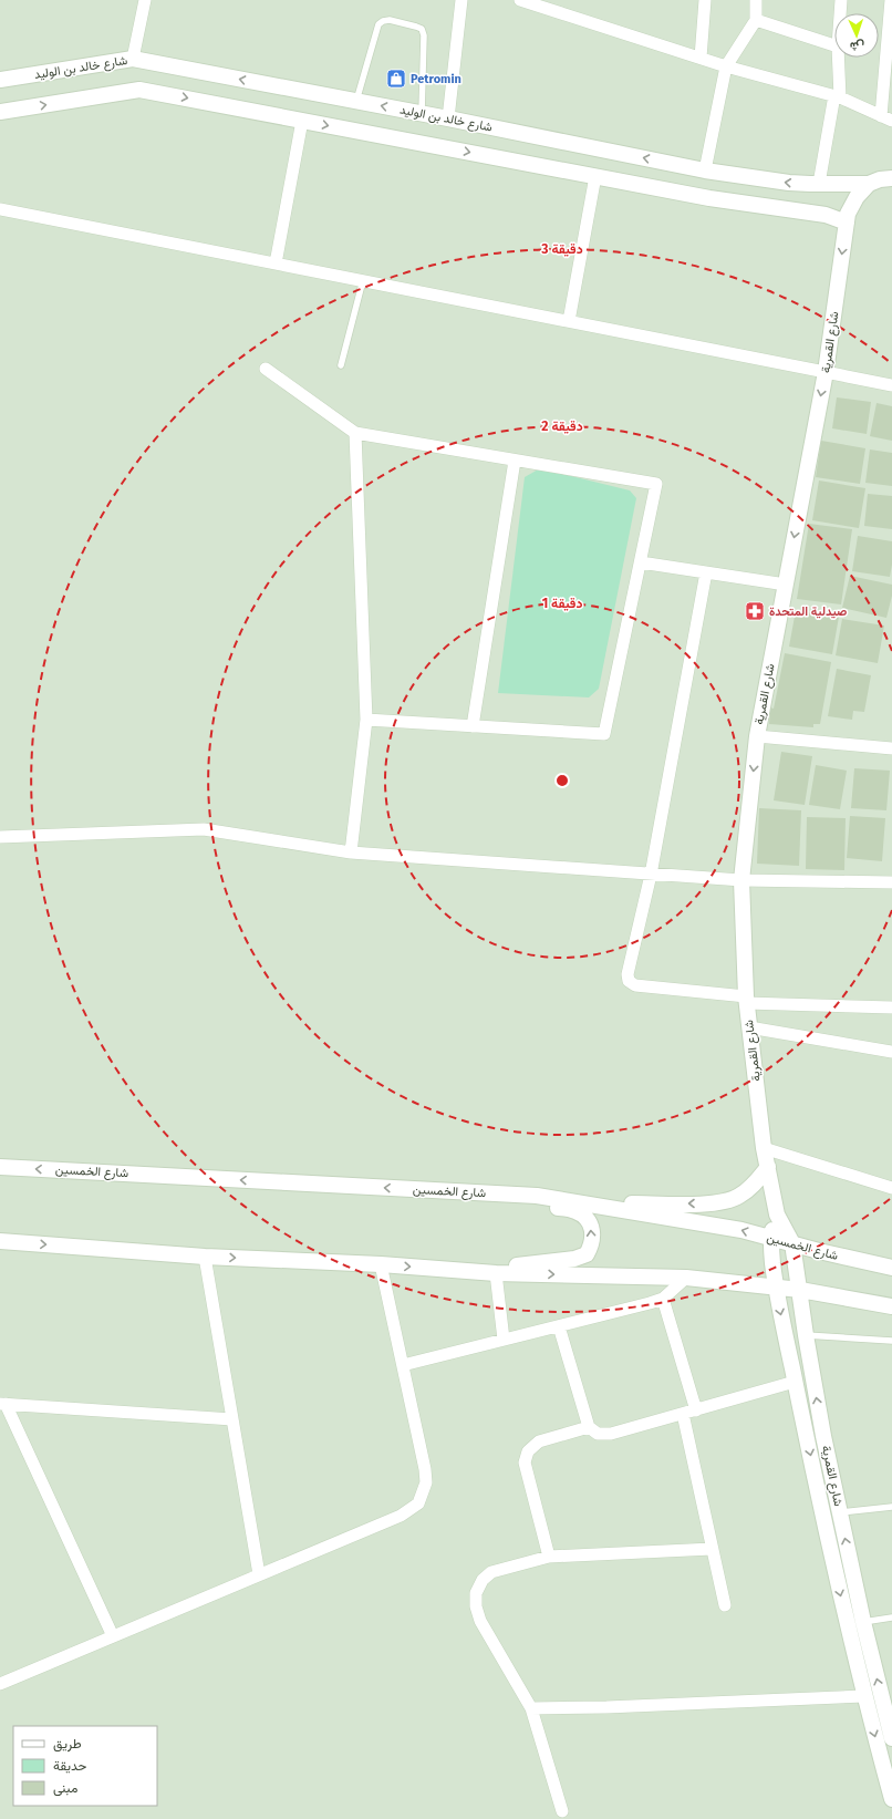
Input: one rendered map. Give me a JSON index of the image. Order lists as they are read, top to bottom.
{
  "streets": {
    "street": ["شارع خالد بن الوليد", "شارع القمرية", "شارع الخمسين"]
  },
  "crossings": [
    ["شارع خالد بن الوليد", "شارع القمرية"],
    ["شارع القمرية", "شارع الخمسين"]
  ],
  "places": {
    "shop": ["Petromin"],
    "pharmacy": ["صيدلية المتحدة"]
  },
  "legend": ["طريق", "حديقة", "مبنى"],
  "north": "bottom",
  "rings": ["3 دقيقة", "2 دقيقة", "1 دقيقة"]
}
